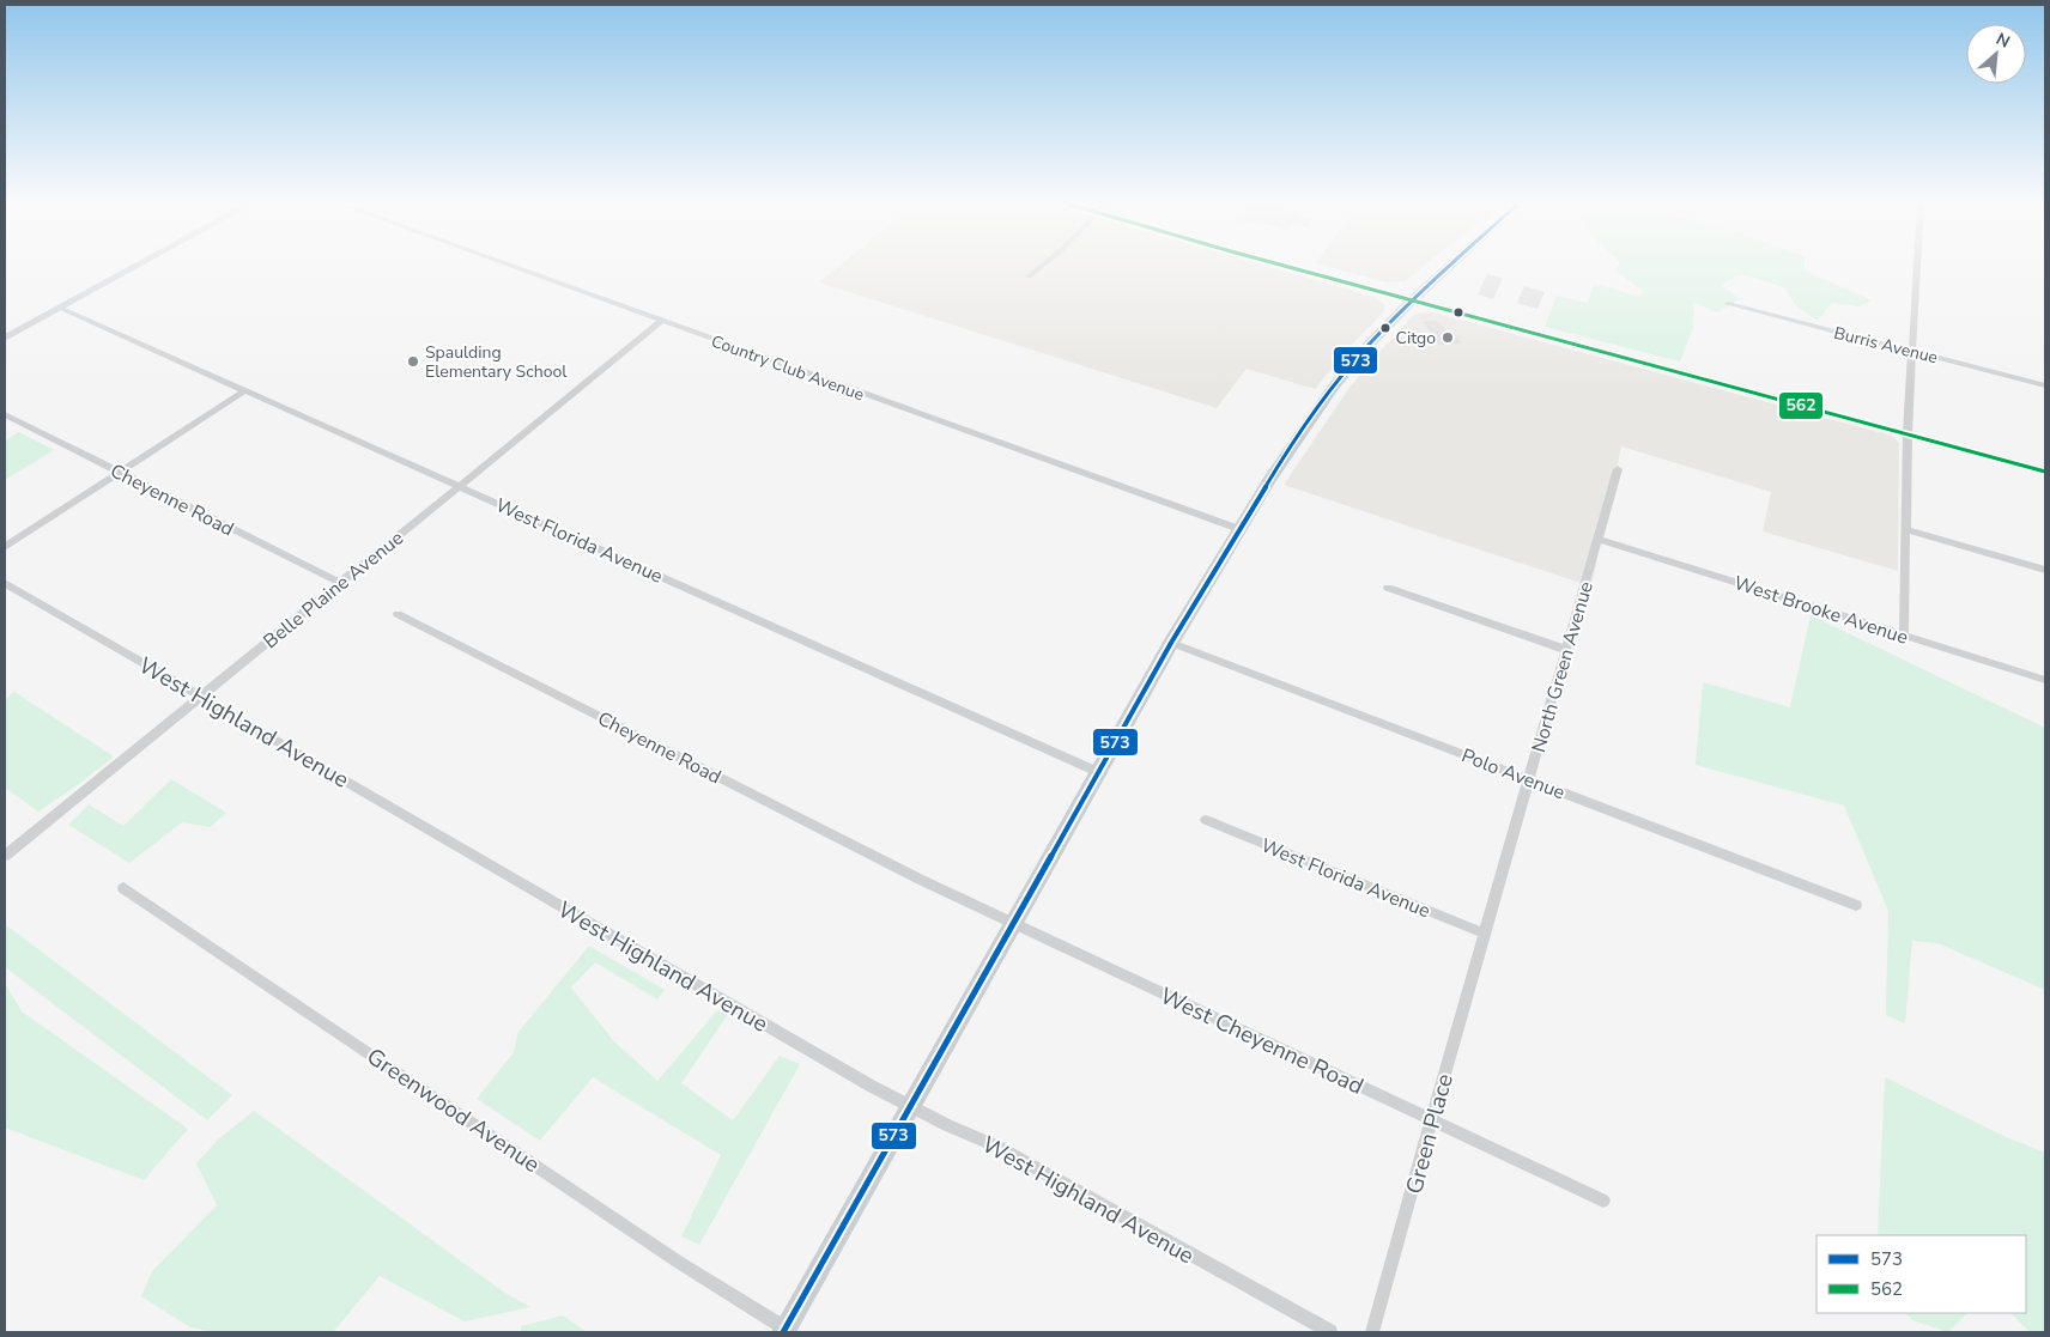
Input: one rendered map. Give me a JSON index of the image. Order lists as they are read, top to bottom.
{
  "streets": {
    "street": [
      "Burris Avenue",
      "Country Club Avenue",
      "Cheyenne Road",
      "West Florida Avenue",
      "Belle Plaine Avenue",
      "West Brooke Avenue",
      "North Green Avenue",
      "West Highland Avenue",
      "Polo Avenue",
      "West Cheyenne Road",
      "Greenwood Avenue",
      "Green Place"
    ]
  },
  "crossings": [
    ["Country Club Avenue", "Belle Plaine Avenue"],
    ["Cheyenne Road", "Belle Plaine Avenue"],
    ["Cheyenne Road", "West Cheyenne Road"],
    ["West Florida Avenue", "Belle Plaine Avenue"],
    ["West Florida Avenue", "North Green Avenue"],
    ["West Florida Avenue", "Green Place"],
    ["Belle Plaine Avenue", "West Highland Avenue"],
    ["West Brooke Avenue", "North Green Avenue"],
    ["North Green Avenue", "Polo Avenue"],
    ["North Green Avenue", "Green Place"],
    ["West Cheyenne Road", "Green Place"]
  ],
  "places": ["Citgo", "Spaulding Elementary School"],
  "lines": ["transit line 573", "transit line 562"],
  "legend": ["573", "562"],
  "north": "top right"
}
